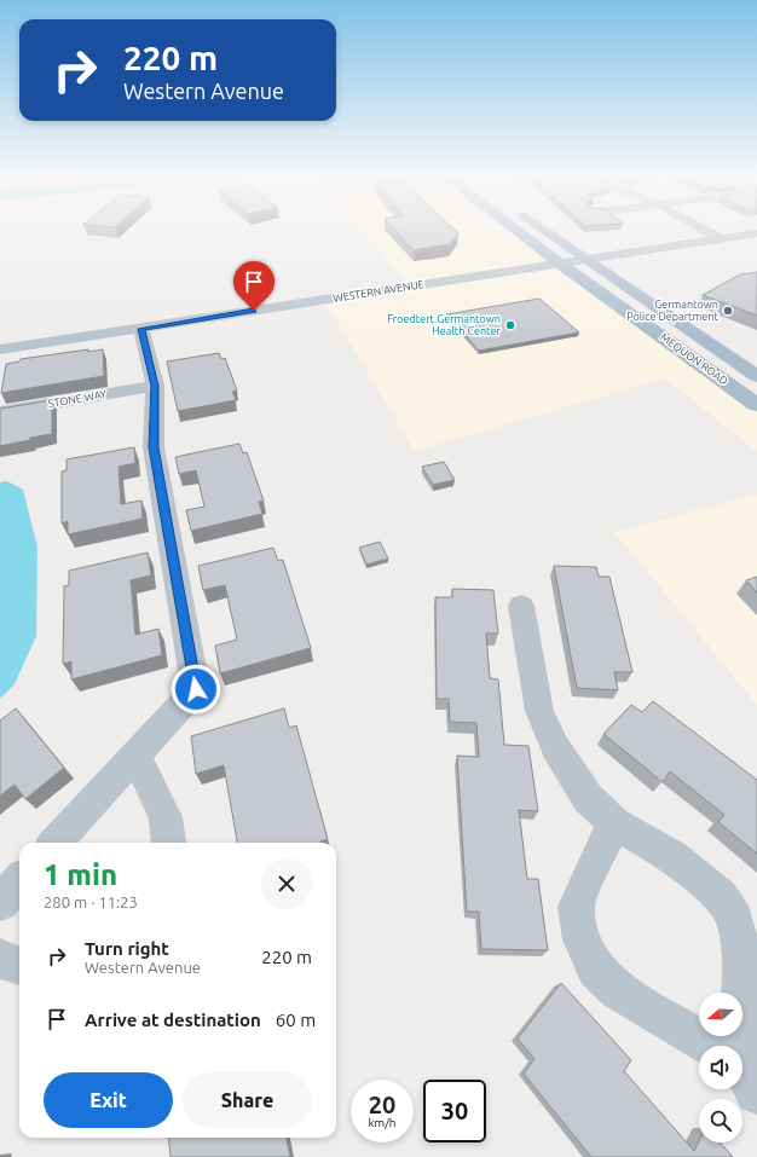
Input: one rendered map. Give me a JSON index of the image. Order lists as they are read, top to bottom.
{
  "streets": {
    "main road": ["MEQUON ROAD"],
    "street": ["WESTERN AVENUE", "STONE WAY"]
  },
  "crossings": [
    ["WESTERN AVENUE", "MEQUON ROAD"]
  ],
  "places": ["Germantown Police Department", "Froedtert Germantown Health Center"],
  "north": "left",
  "page": {
    "turn": ["220 m", "Western Avenue"],
    "heading": ["1 min", "280 m · 11:23"],
    "list": [
      {
        "name": "Turn right",
        "note": "Western Avenue",
        "value": "220 m"
      },
      {
        "name": "Arrive at destination",
        "value": "60 m"
      }
    ],
    "buttons": ["Exit", "Share"],
    "speed": "20 km/h",
    "limit": "30"
  }
}
